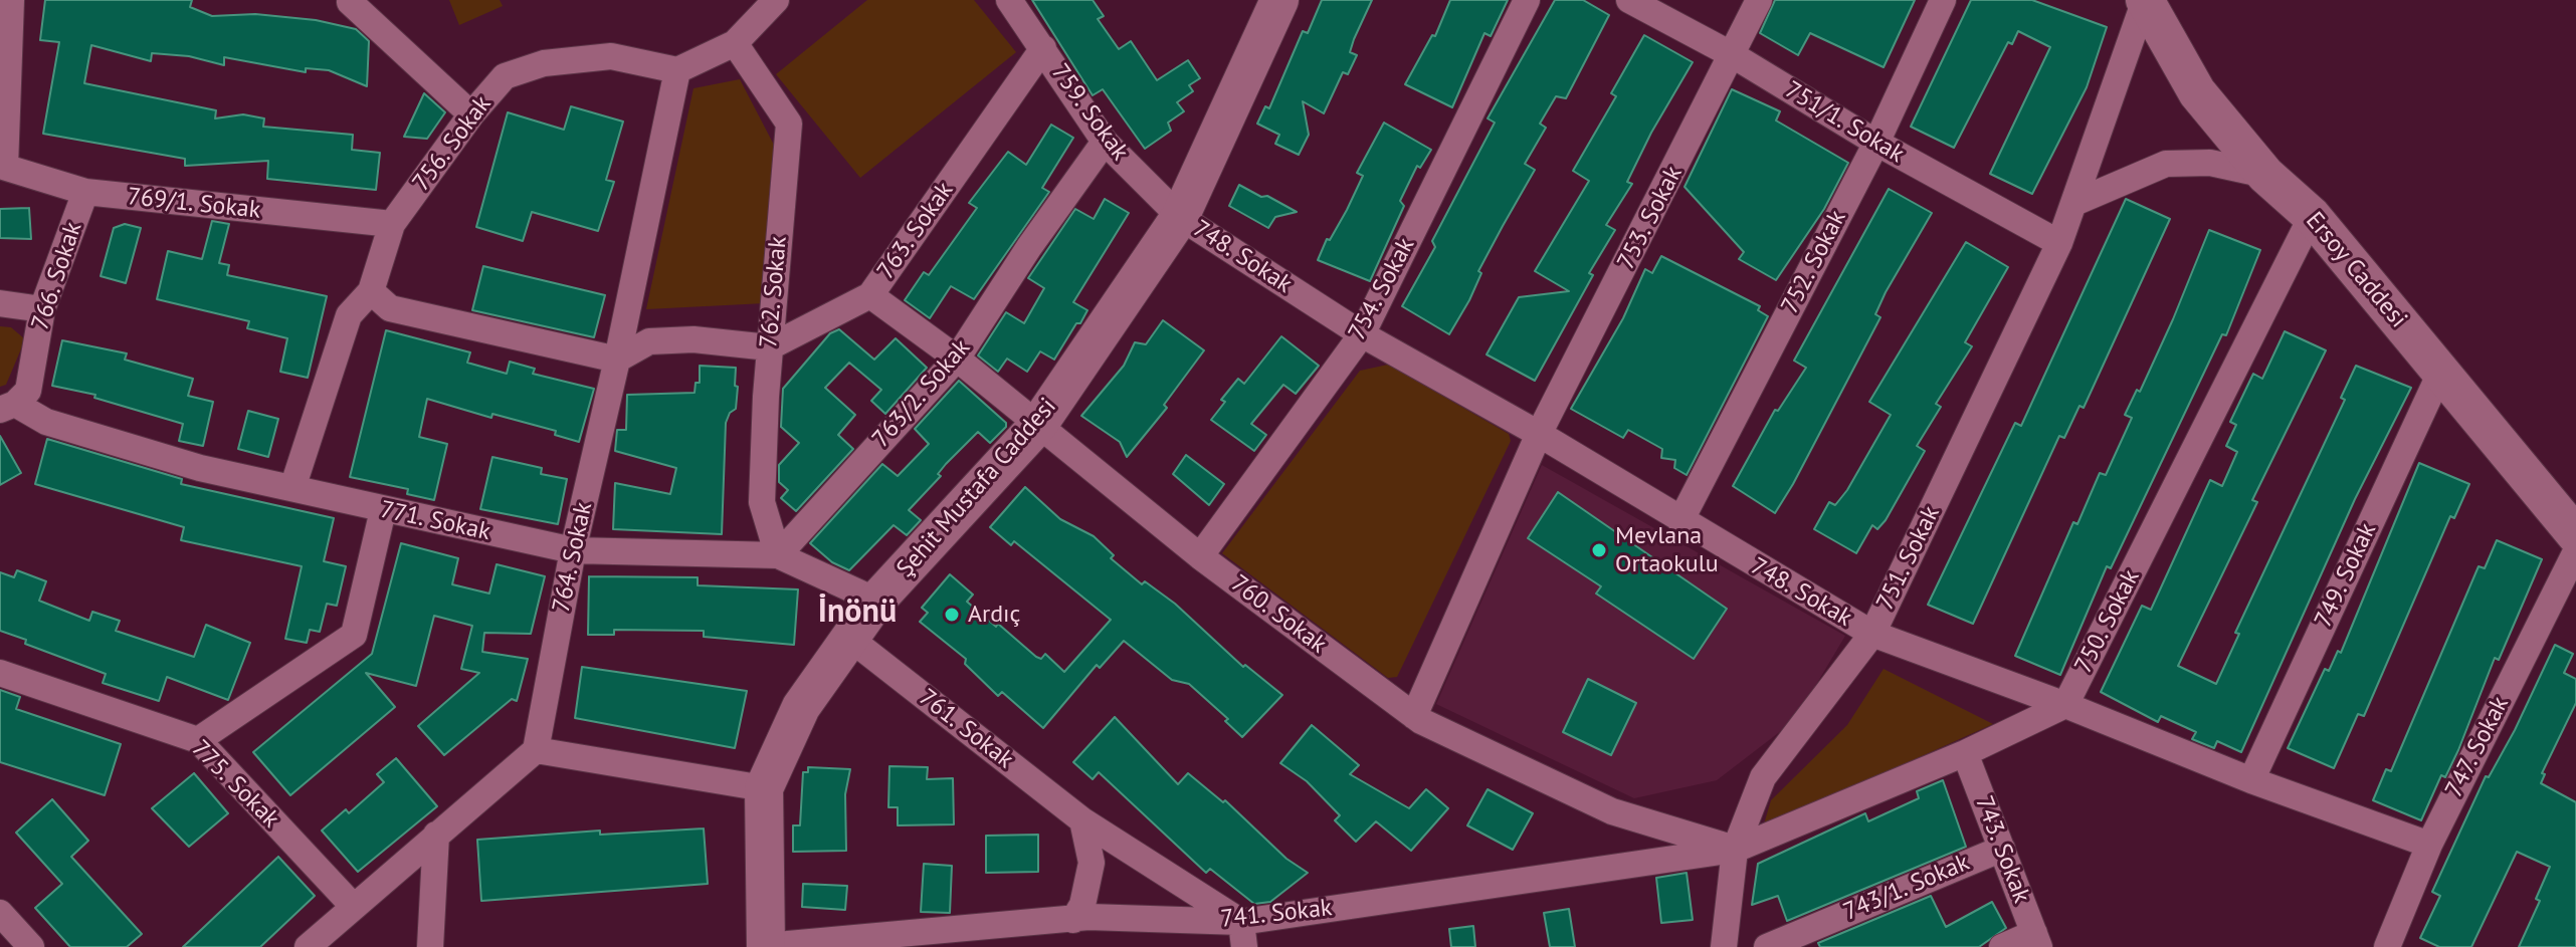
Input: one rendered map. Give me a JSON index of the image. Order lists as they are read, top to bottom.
{
  "streets": {
    "street": [
      "759. Sokak",
      "751/1. Sokak",
      "756. Sokak",
      "769/1. Sokak",
      "753. Sokak",
      "763. Sokak",
      "748. Sokak",
      "752. Sokak",
      "Ersoy Caddesi",
      "766. Sokak",
      "754. Sokak",
      "762. Sokak",
      "763/2. Sokak",
      "Şehit Mustafa Caddesi",
      "771. Sokak",
      "764. Sokak",
      "751. Sokak",
      "749. Sokak",
      "760. Sokak",
      "750. Sokak",
      "761. Sokak",
      "747. Sokak",
      "775. Sokak",
      "743. Sokak",
      "743/1. Sokak",
      "741. Sokak"
    ]
  },
  "crossings": [
    ["759. Sokak", "763. Sokak"],
    ["759. Sokak", "748. Sokak"],
    ["759. Sokak", "763/2. Sokak"],
    ["759. Sokak", "Şehit Mustafa Caddesi"],
    ["751/1. Sokak", "753. Sokak"],
    ["751/1. Sokak", "752. Sokak"],
    ["751/1. Sokak", "751. Sokak"],
    ["756. Sokak", "769/1. Sokak"],
    ["756. Sokak", "771. Sokak"],
    ["756. Sokak", "764. Sokak"],
    ["769/1. Sokak", "766. Sokak"],
    ["753. Sokak", "748. Sokak"],
    ["753. Sokak", "760. Sokak"],
    ["763. Sokak", "762. Sokak"],
    ["763. Sokak", "760. Sokak"],
    ["748. Sokak", "752. Sokak"],
    ["748. Sokak", "754. Sokak"],
    ["748. Sokak", "Şehit Mustafa Caddesi"],
    ["748. Sokak", "751. Sokak"],
    ["748. Sokak", "749. Sokak"],
    ["748. Sokak", "750. Sokak"],
    ["748. Sokak", "747. Sokak"],
    ["Ersoy Caddesi", "751. Sokak"],
    ["Ersoy Caddesi", "749. Sokak"],
    ["Ersoy Caddesi", "750. Sokak"],
    ["766. Sokak", "771. Sokak"],
    ["754. Sokak", "760. Sokak"],
    ["762. Sokak", "763/2. Sokak"],
    ["762. Sokak", "771. Sokak"],
    ["763/2. Sokak", "771. Sokak"],
    ["763/2. Sokak", "760. Sokak"],
    ["Şehit Mustafa Caddesi", "771. Sokak"],
    ["Şehit Mustafa Caddesi", "760. Sokak"],
    ["Şehit Mustafa Caddesi", "761. Sokak"],
    ["Şehit Mustafa Caddesi", "741. Sokak"],
    ["771. Sokak", "764. Sokak"],
    ["751. Sokak", "760. Sokak"],
    ["751. Sokak", "741. Sokak"],
    ["760. Sokak", "741. Sokak"],
    ["761. Sokak", "741. Sokak"],
    ["743. Sokak", "743/1. Sokak"]
  ],
  "districts": ["İnönü"],
  "places": ["Mevlana Ortaokulu", "Ardıç"]
}
